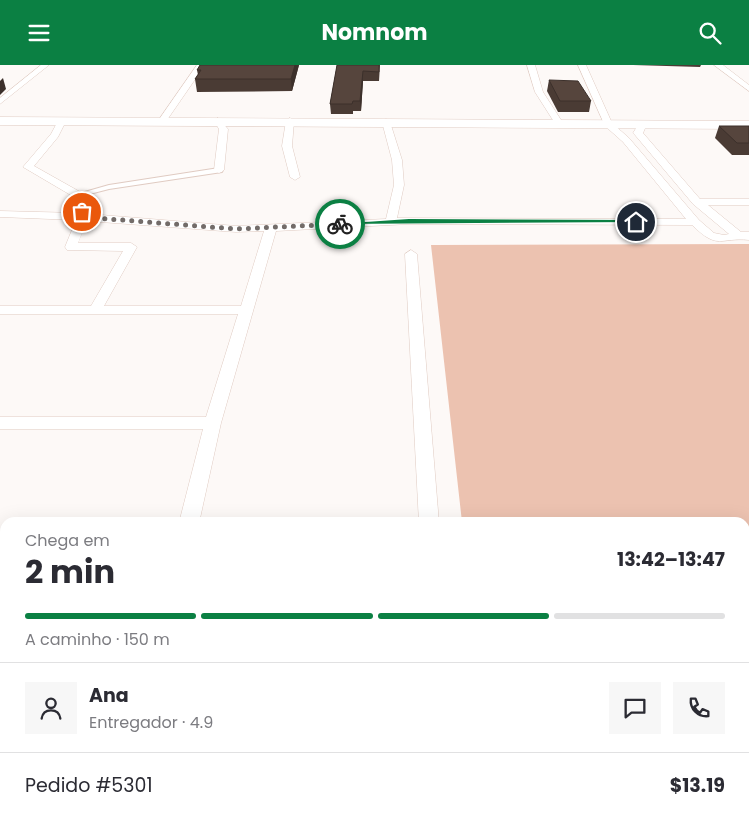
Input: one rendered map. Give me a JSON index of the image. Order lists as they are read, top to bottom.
{
  "page": {
    "header": "Nomnom",
    "heading": ["2 min", "Chega em", "13:42–13:47"],
    "panel": [
      "Ana",
      "Entregador · 4.9",
      "Pedido #5301",
      "$13.19"
    ],
    "bar": "A caminho · 150 m"
  }
}
